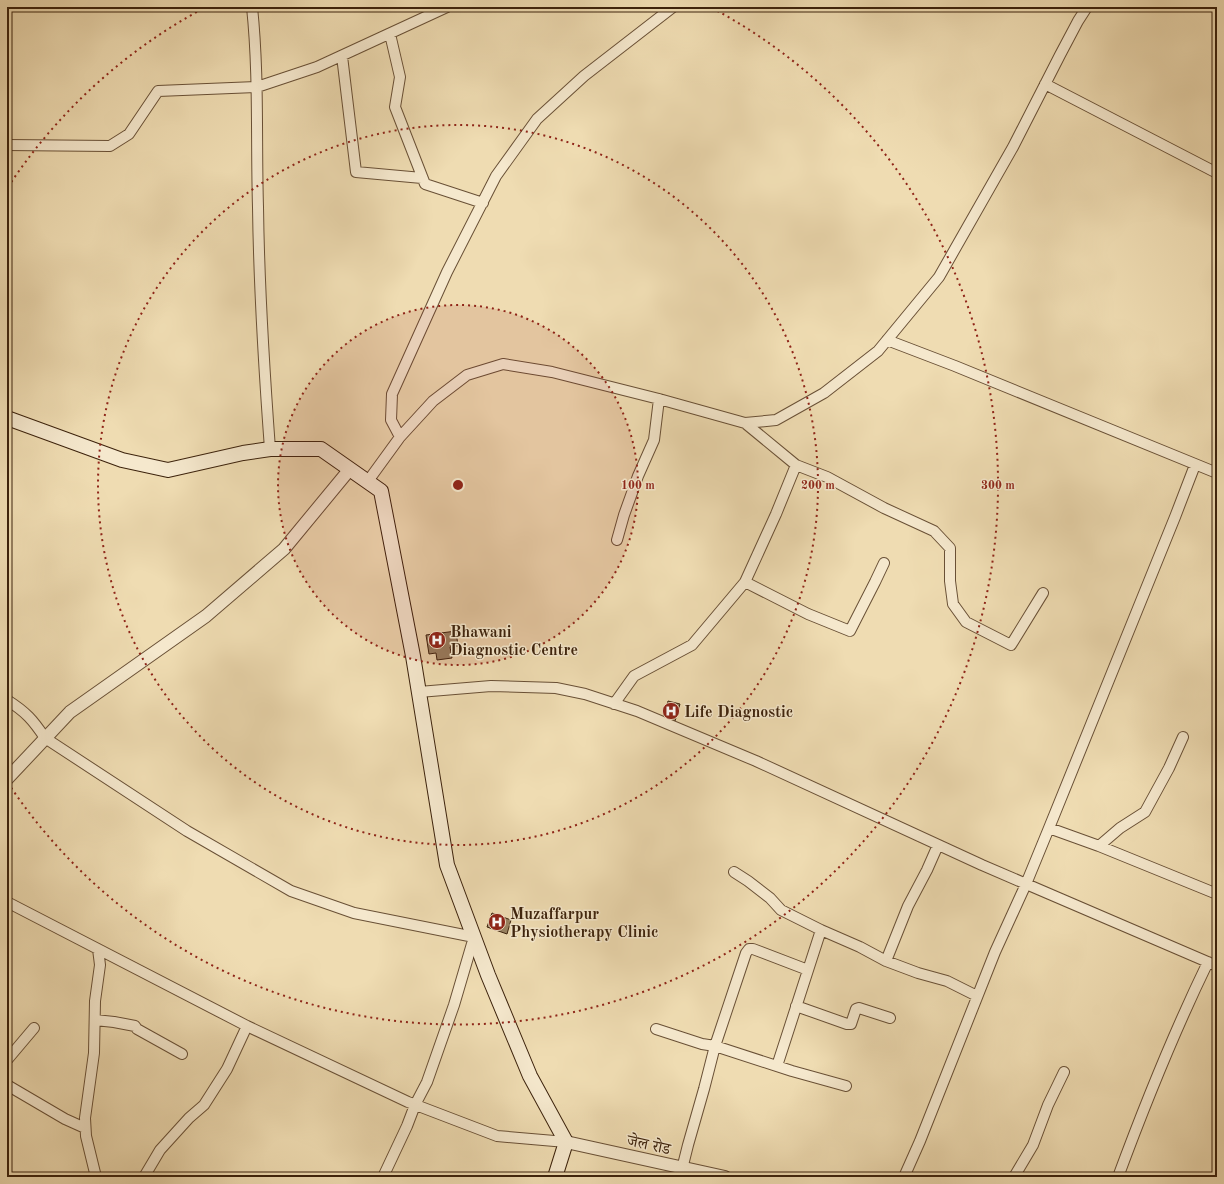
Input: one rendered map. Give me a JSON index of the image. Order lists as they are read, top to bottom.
{
  "streets": {
    "street": ["जेल रोड"]
  },
  "places": {
    "hospital": ["Bhawani Diagnostic Centre", "Life Diagnostic", "Muzaffarpur Physiotherapy Clinic"]
  },
  "rings": ["100 m", "200 m", "300 m"]
}
